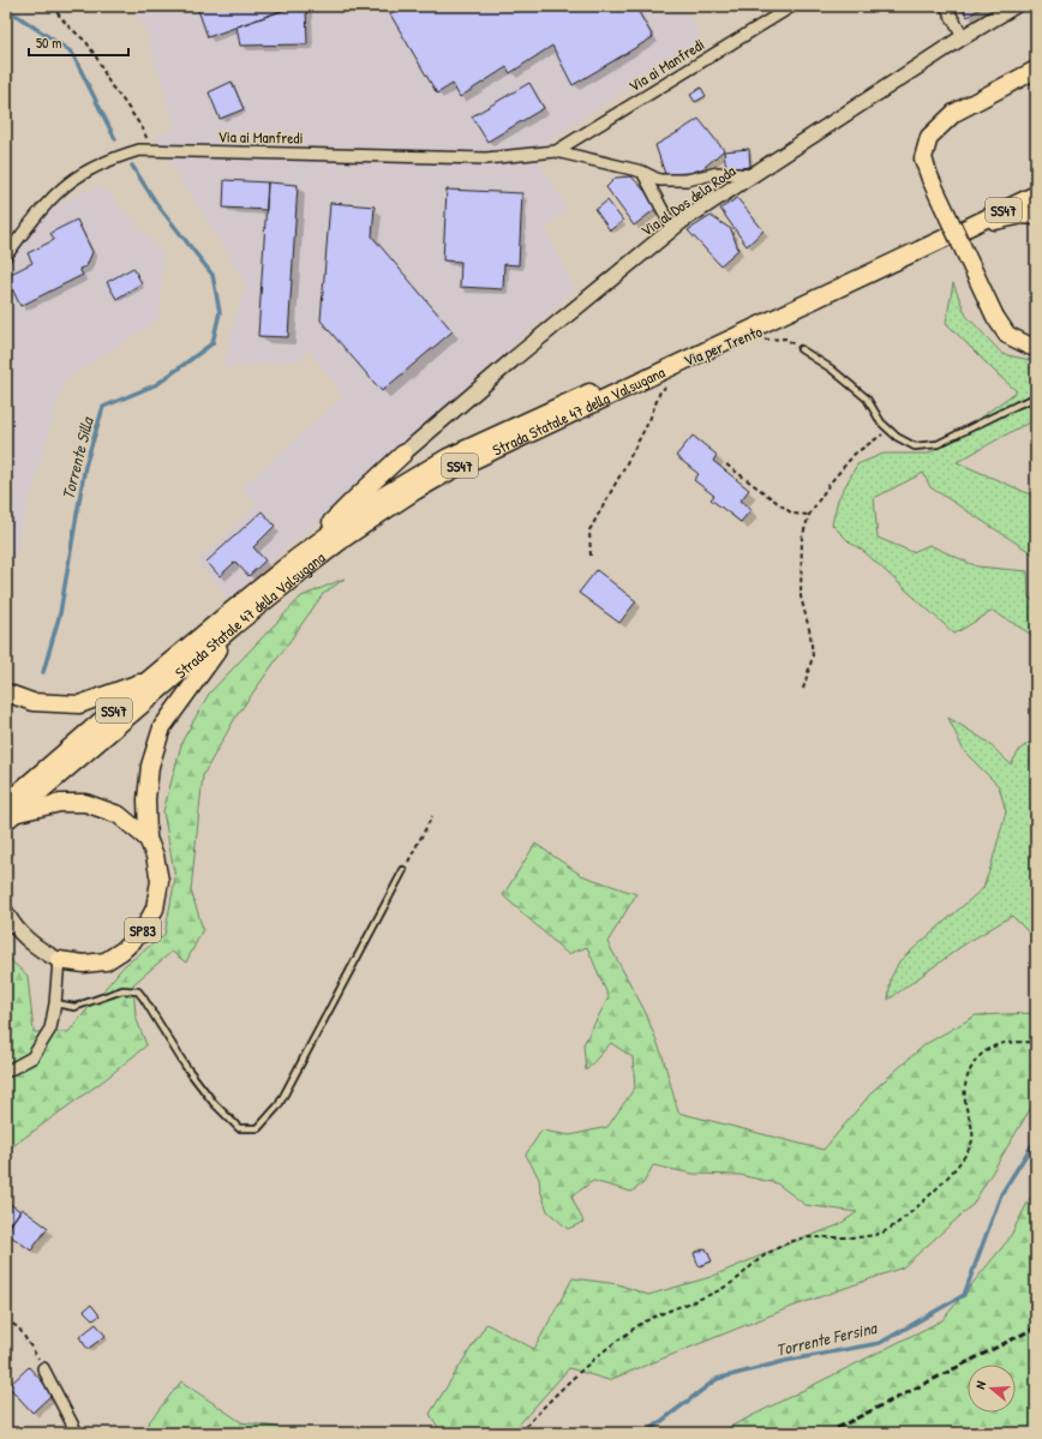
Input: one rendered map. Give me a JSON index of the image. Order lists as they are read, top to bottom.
{
  "streets": {
    "highway": ["SS47", "Strada Statale 47 della Valsugana", "SP83"],
    "main road": ["Via al Dos dela Roda"],
    "street": ["Via ai Manfredi"],
    "path": ["Via per Trento"]
  },
  "crossings": [
    ["Via ai Manfredi", "Via al Dos dela Roda"],
    ["Strada Statale 47 della Valsugana", "SP83"]
  ],
  "water": ["Torrente Silla", "Torrente Fersina"],
  "scale_bar": "50 m",
  "north": "left"
}
